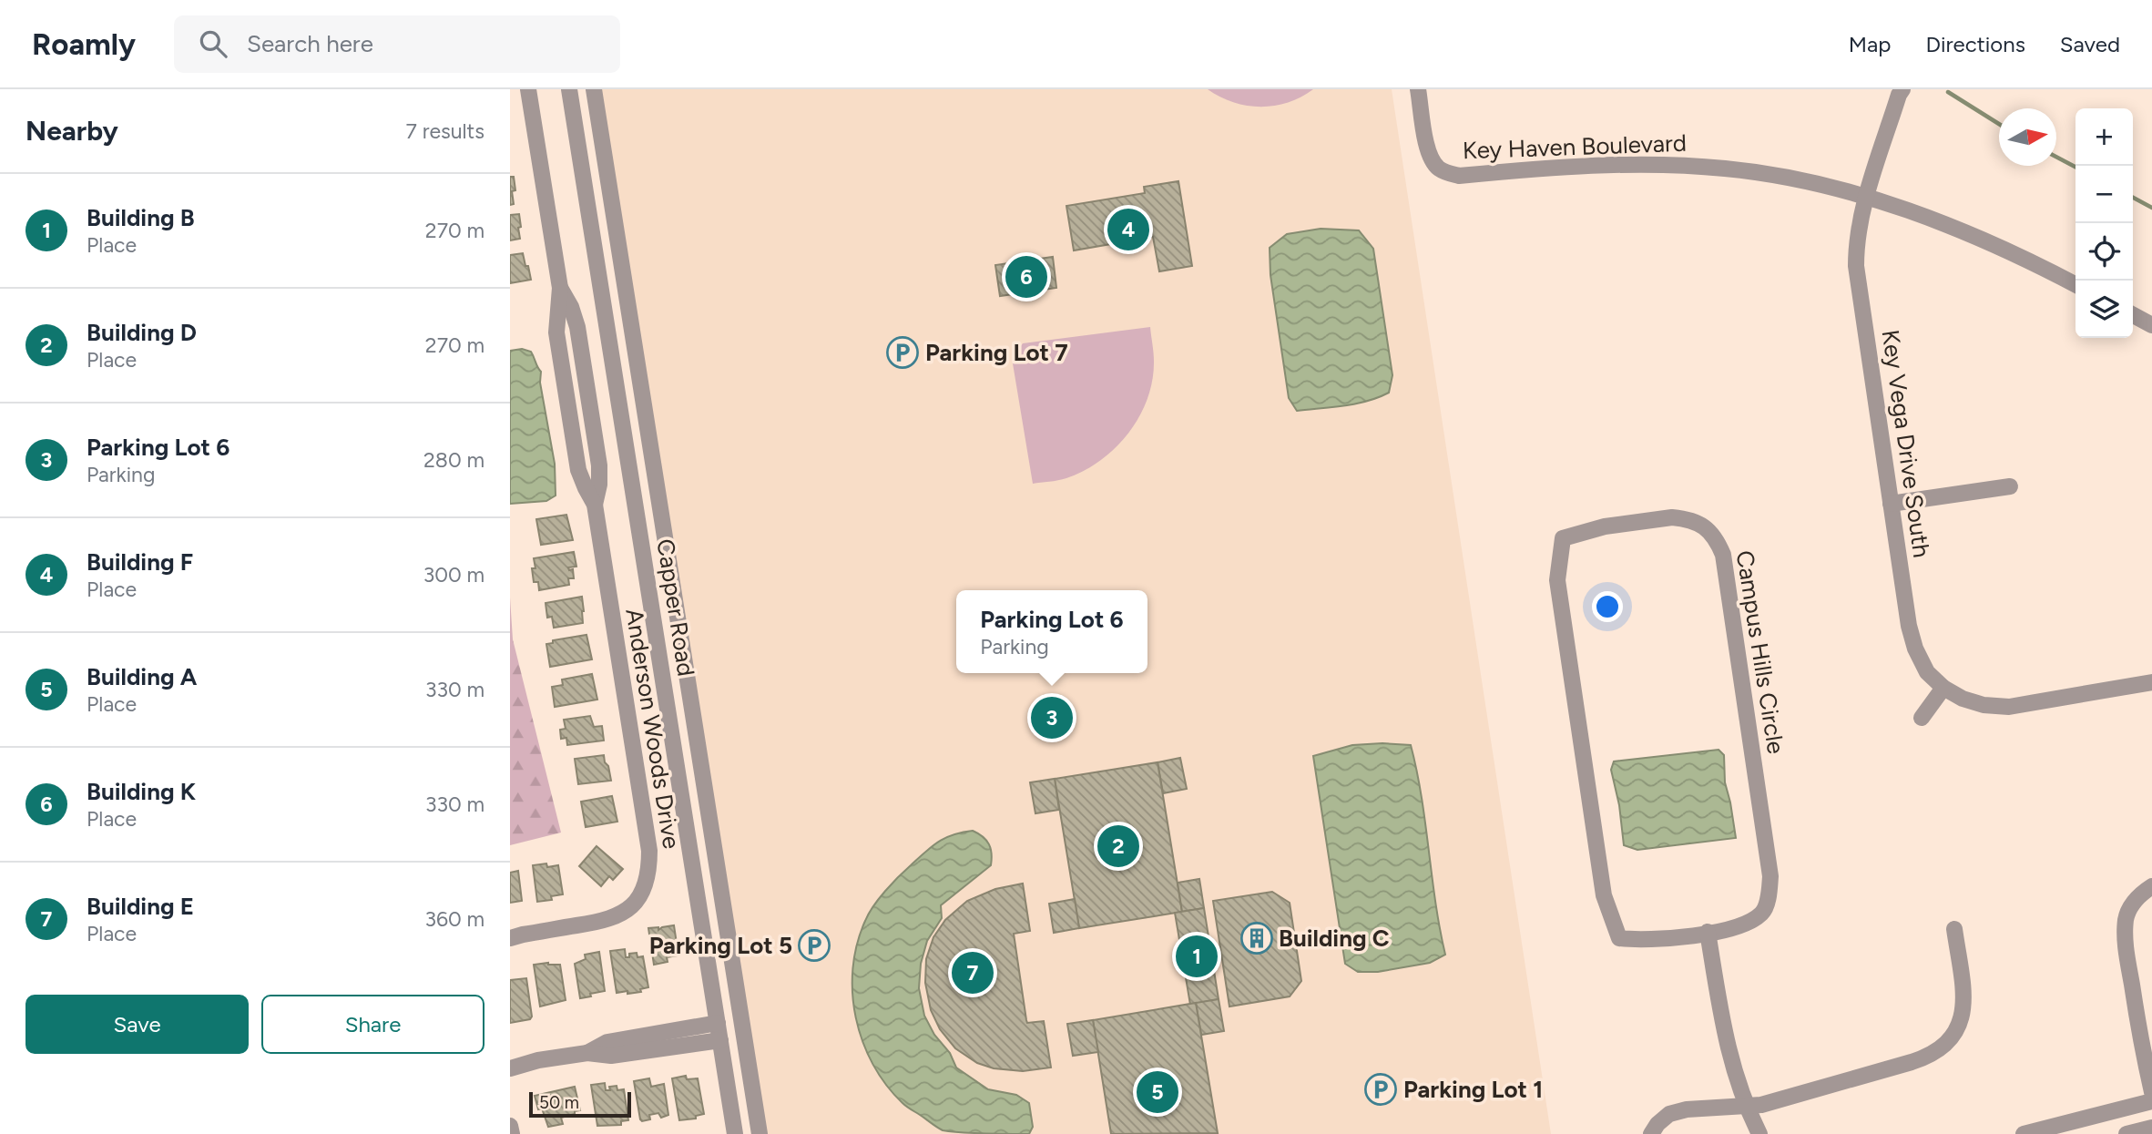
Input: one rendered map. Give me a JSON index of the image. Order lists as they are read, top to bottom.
{
  "streets": {
    "street": [
      "Key Haven Boulevard",
      "Key Vega Drive South",
      "Capper Road",
      "Campus Hills Circle",
      "Anderson Woods Drive"
    ]
  },
  "crossings": [
    ["Key Haven Boulevard", "Key Vega Drive South"]
  ],
  "places": {
    "parking": ["Parking Lot 7", "Parking Lot 5", "Parking Lot 1"],
    "building": ["Building C"]
  },
  "scale_bar": "50 m",
  "north": "right",
  "page": {
    "header": "Roamly",
    "search": "Search here",
    "nav": ["Map", "Directions", "Saved"],
    "heading": ["Nearby", "7 results"],
    "map_buttons": ["+", "−"],
    "list": [
      {
        "mark": "1",
        "name": "Building B",
        "note": "Place",
        "value": "270 m"
      },
      {
        "mark": "2",
        "name": "Building D",
        "note": "Place",
        "value": "270 m"
      },
      {
        "mark": "3",
        "name": "Parking Lot 6",
        "note": "Parking",
        "value": "280 m"
      },
      {
        "mark": "4",
        "name": "Building F",
        "note": "Place",
        "value": "300 m"
      },
      {
        "mark": "5",
        "name": "Building A",
        "note": "Place",
        "value": "330 m"
      },
      {
        "mark": "6",
        "name": "Building K",
        "note": "Place",
        "value": "330 m"
      },
      {
        "mark": "7",
        "name": "Building E",
        "note": "Place",
        "value": "360 m"
      }
    ],
    "pins": [
      "4",
      "6",
      "3",
      "2",
      "1",
      "7",
      "5"
    ],
    "popup": ["Parking Lot 6", "Parking"],
    "buttons": ["Save", "Share"],
    "scale": "50 m"
  }
}
